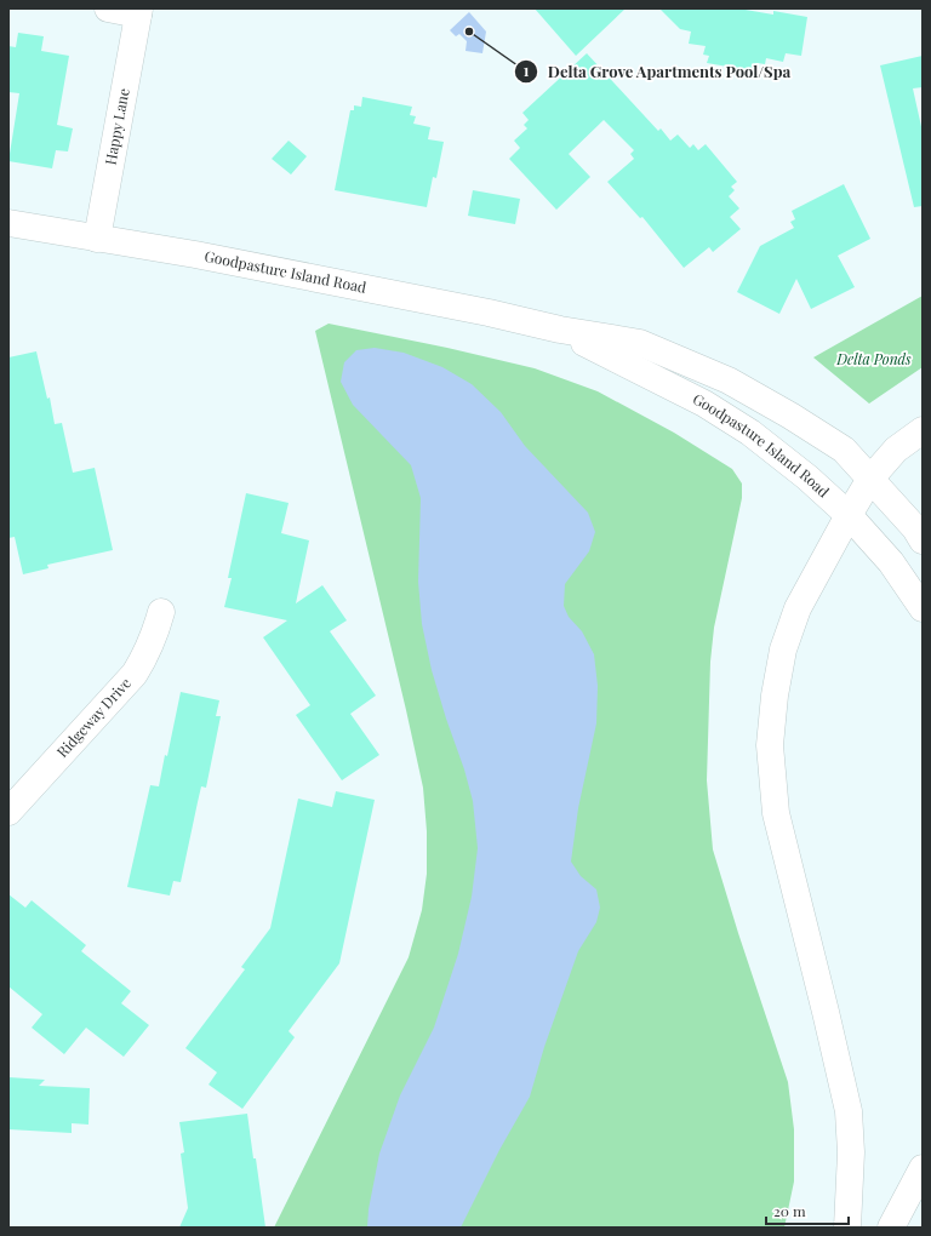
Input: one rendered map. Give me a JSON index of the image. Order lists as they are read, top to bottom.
{
  "streets": {
    "main road": ["Happy Lane", "Goodpasture Island Road", "Ridgeway Drive"]
  },
  "crossings": [
    ["Happy Lane", "Goodpasture Island Road"]
  ],
  "parks": ["Delta Ponds"],
  "places": ["Delta Grove Apartments Pool/Spa"],
  "scale_bar": "20 m"
}
